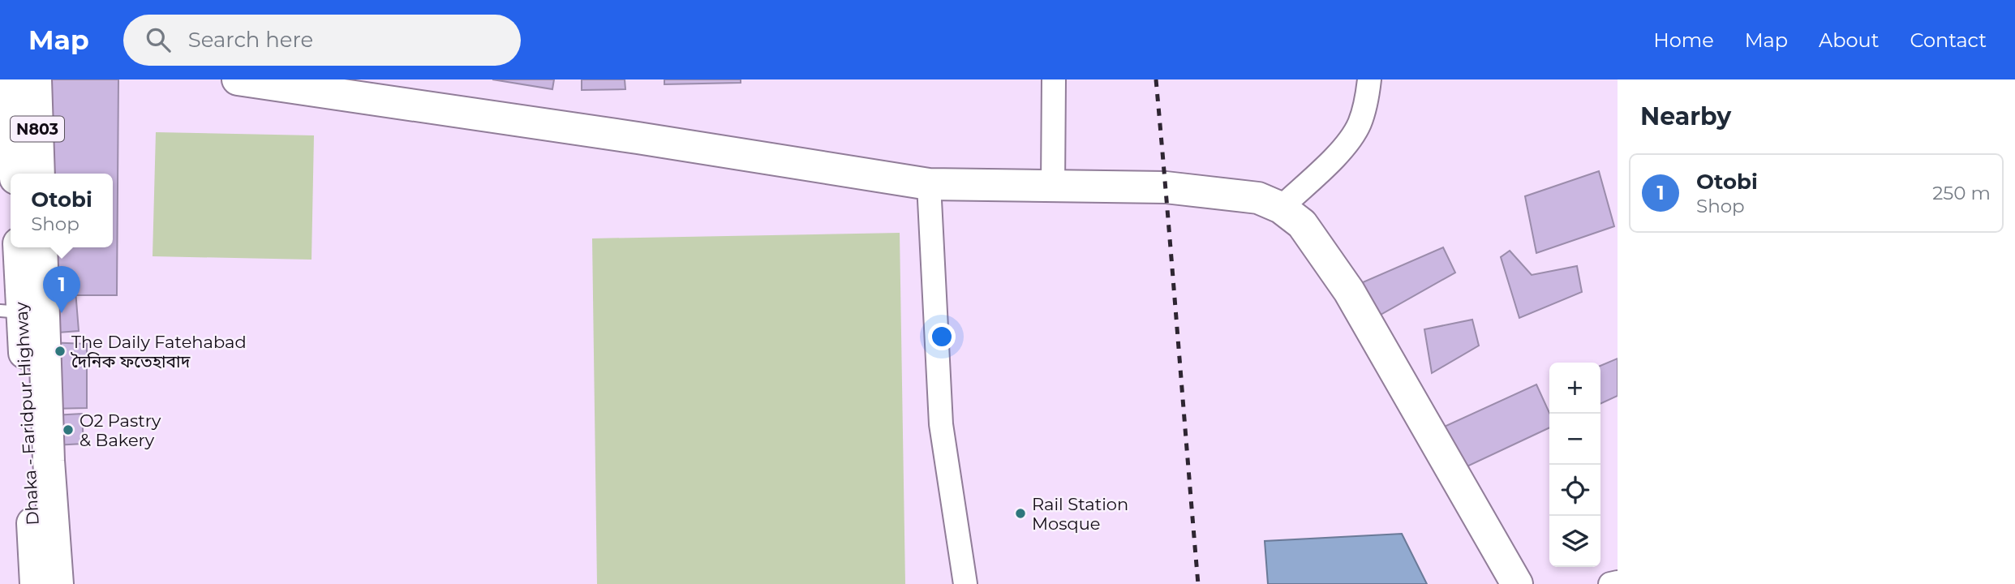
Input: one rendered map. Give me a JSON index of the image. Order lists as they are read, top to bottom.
{
  "streets": {
    "main road": ["N803", "Dhaka - Faridpur Highway"]
  },
  "places": ["The Daily Fatehabad দৈনিক ফতেহাবাদ", "O2 Pastry & Bakery", "Rail Station Mosque"],
  "page": {
    "header": "Map",
    "search": "Search here",
    "nav": [
      "Home",
      "Map",
      "About",
      "Contact"
    ],
    "heading": "Nearby",
    "list": [
      {
        "mark": "1",
        "name": "Otobi",
        "note": "Shop",
        "value": "250 m"
      }
    ],
    "popup": ["Otobi", "Shop"],
    "pins": "1",
    "map_buttons": ["+", "−"]
  }
}
